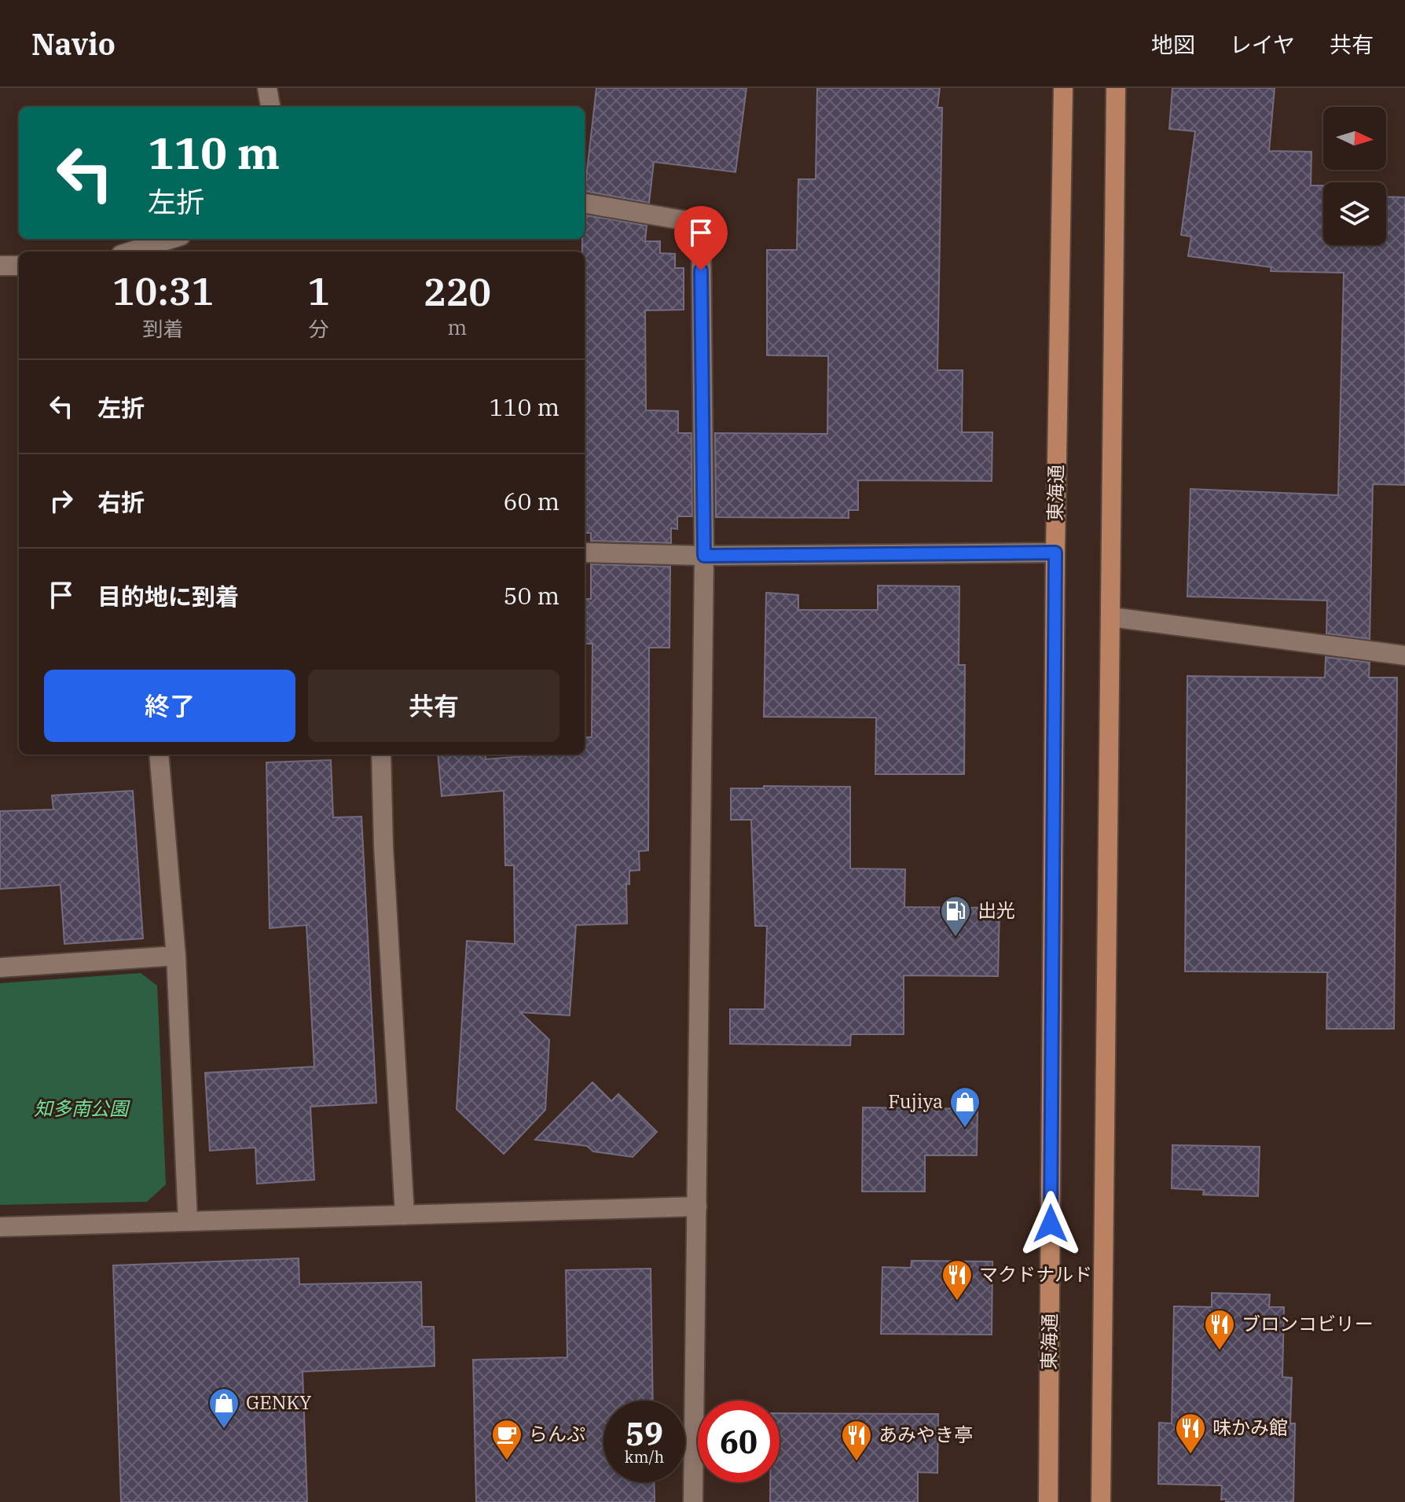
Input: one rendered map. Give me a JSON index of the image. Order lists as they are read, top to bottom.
{
  "streets": {
    "main road": ["東海通"]
  },
  "parks": ["知多南公園"],
  "places": {
    "fuel station": ["出光"],
    "shop": ["Fujiya", "GENKY"],
    "restaurant": [
      "マクドナルド",
      "ブロンコビリー",
      "味かみ館",
      "あみやき亭"
    ],
    "cafe": ["らんぷ"]
  },
  "north": "right",
  "page": {
    "header": "Navio",
    "nav": ["地図", "レイヤ", "共有"],
    "turn": ["110 m", "左折"],
    "eta": [
      "10:31",
      "到着",
      "1",
      "分",
      "220",
      "m"
    ],
    "list": [
      {
        "name": "左折",
        "value": "110 m"
      },
      {
        "name": "右折",
        "value": "60 m"
      },
      {
        "name": "目的地に到着",
        "value": "50 m"
      }
    ],
    "buttons": ["終了", "共有"],
    "speed": "59 km/h",
    "limit": "60"
  }
}
